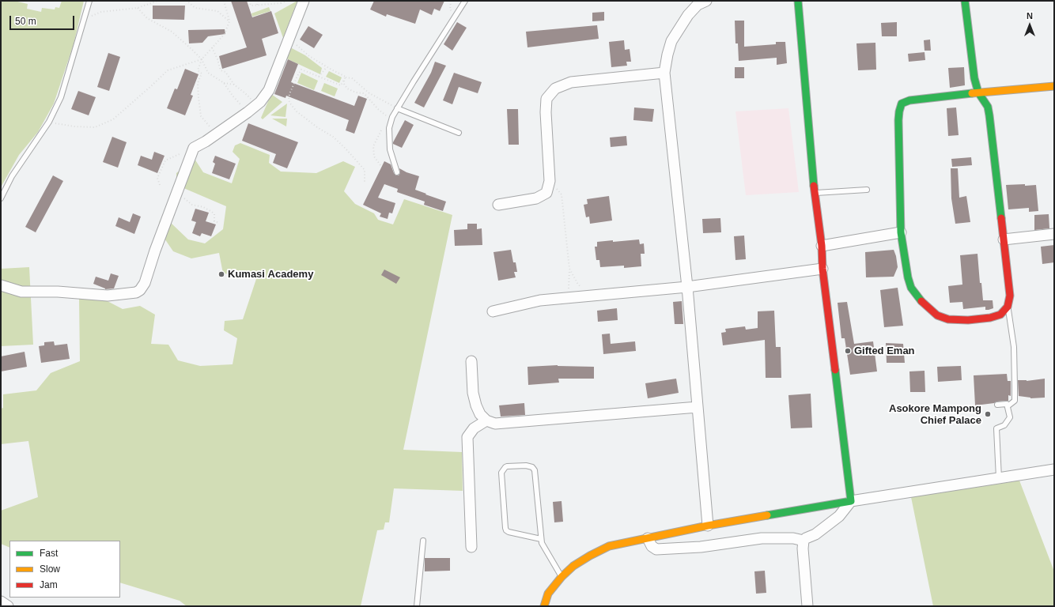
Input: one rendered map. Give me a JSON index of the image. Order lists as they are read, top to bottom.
{
  "places": ["Kumasi Academy", "Gifted Eman", "Asokore Mampong Chief Palace"],
  "legend": ["Fast", "Slow", "Jam"],
  "scale_bar": "50 m",
  "north": "top"
}
